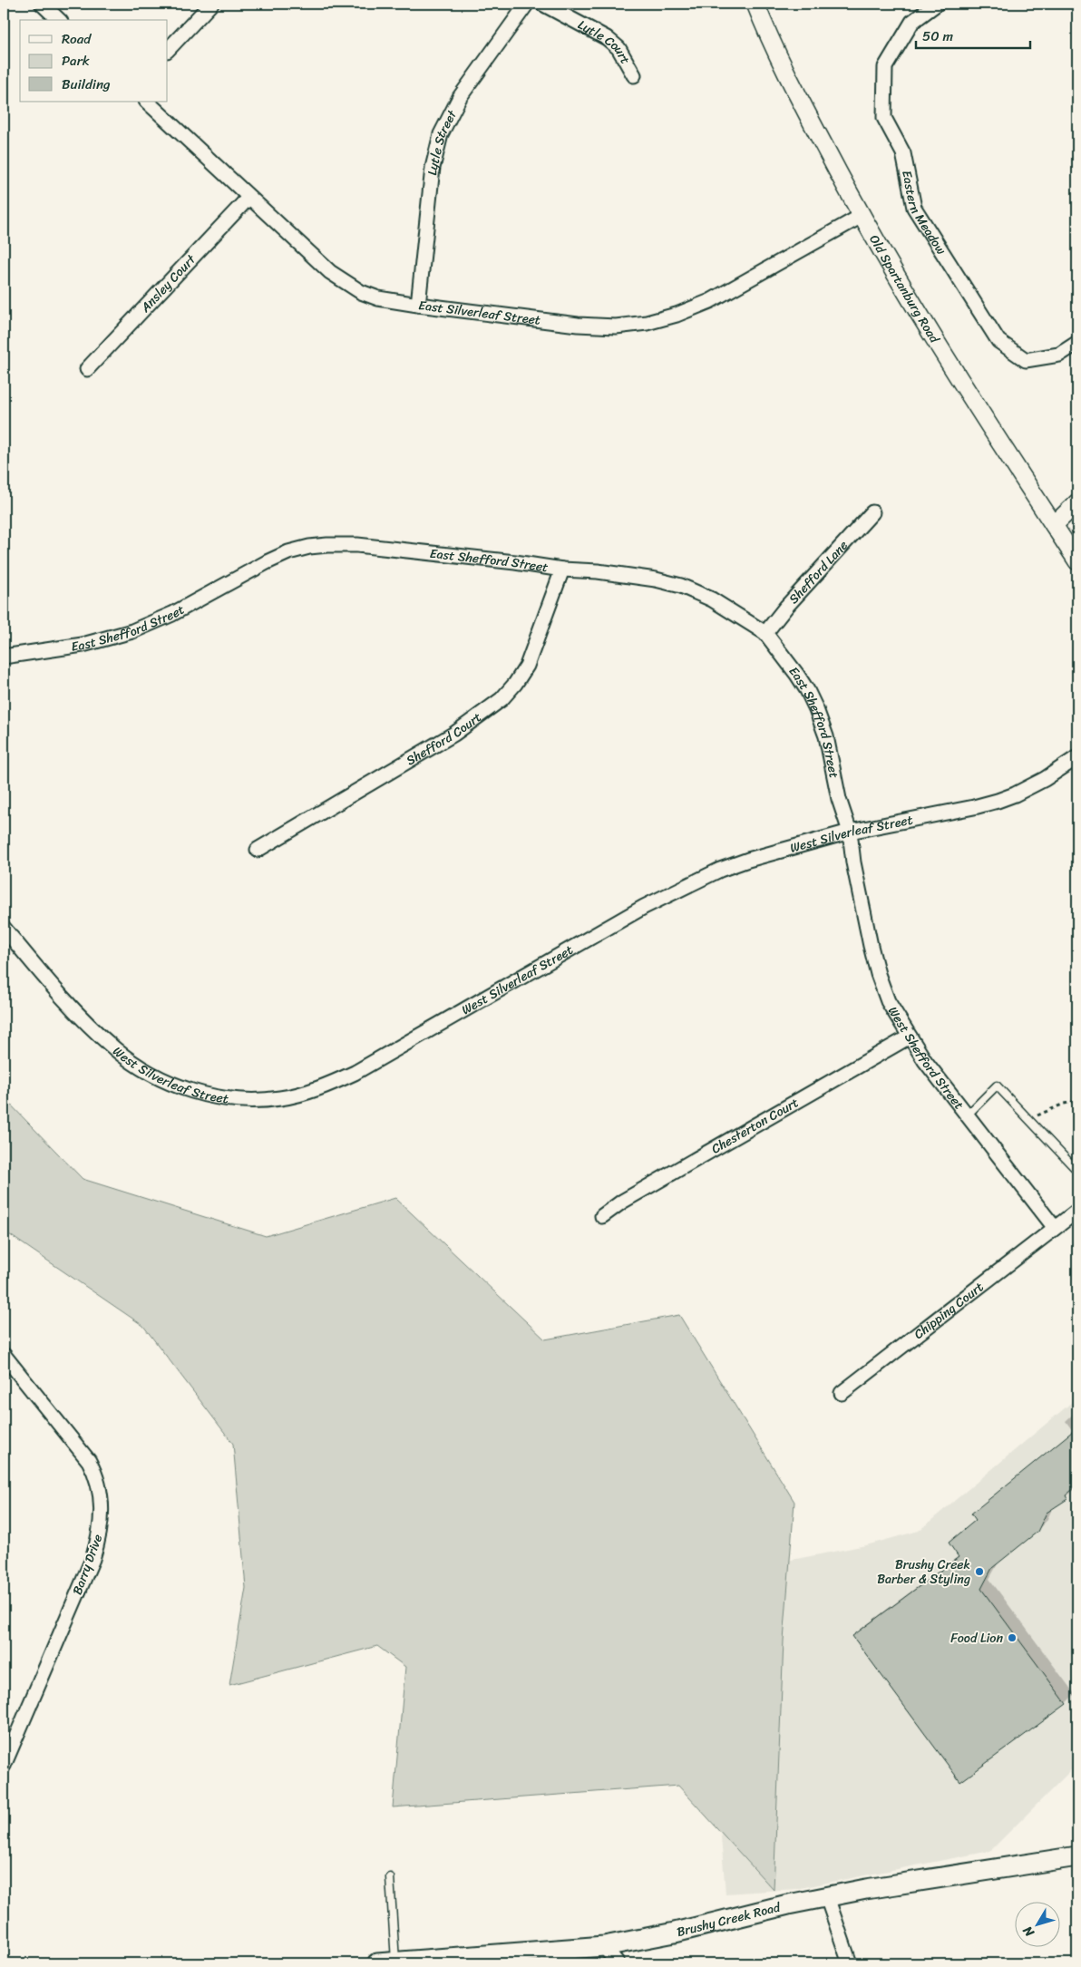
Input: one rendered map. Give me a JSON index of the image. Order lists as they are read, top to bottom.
{
  "streets": {
    "main road": ["Brushy Creek Road"],
    "street": [
      "Lytle Court",
      "Lytle Street",
      "Eastern Meadow",
      "Ansley Court",
      "Old Spartanburg Road",
      "East Silverleaf Street",
      "East Shefford Street",
      "Shefford Lane",
      "Shefford Court",
      "West Silverleaf Street",
      "West Shefford Street",
      "Chesterton Court",
      "Chipping Court",
      "Barry Drive"
    ]
  },
  "crossings": [
    ["Lytle Street", "East Silverleaf Street"],
    ["Ansley Court", "East Silverleaf Street"],
    ["Old Spartanburg Road", "East Silverleaf Street"],
    ["East Shefford Street", "Shefford Lane"],
    ["East Shefford Street", "Shefford Court"],
    ["East Shefford Street", "West Silverleaf Street"],
    ["East Shefford Street", "West Shefford Street"],
    ["West Silverleaf Street", "West Shefford Street"],
    ["West Shefford Street", "Chesterton Court"],
    ["West Shefford Street", "Chipping Court"]
  ],
  "places": ["Brushy Creek Barber & Styling", "Food Lion"],
  "legend": ["Road", "Park", "Building"],
  "scale_bar": "50 m",
  "north": "bottom left"
}
